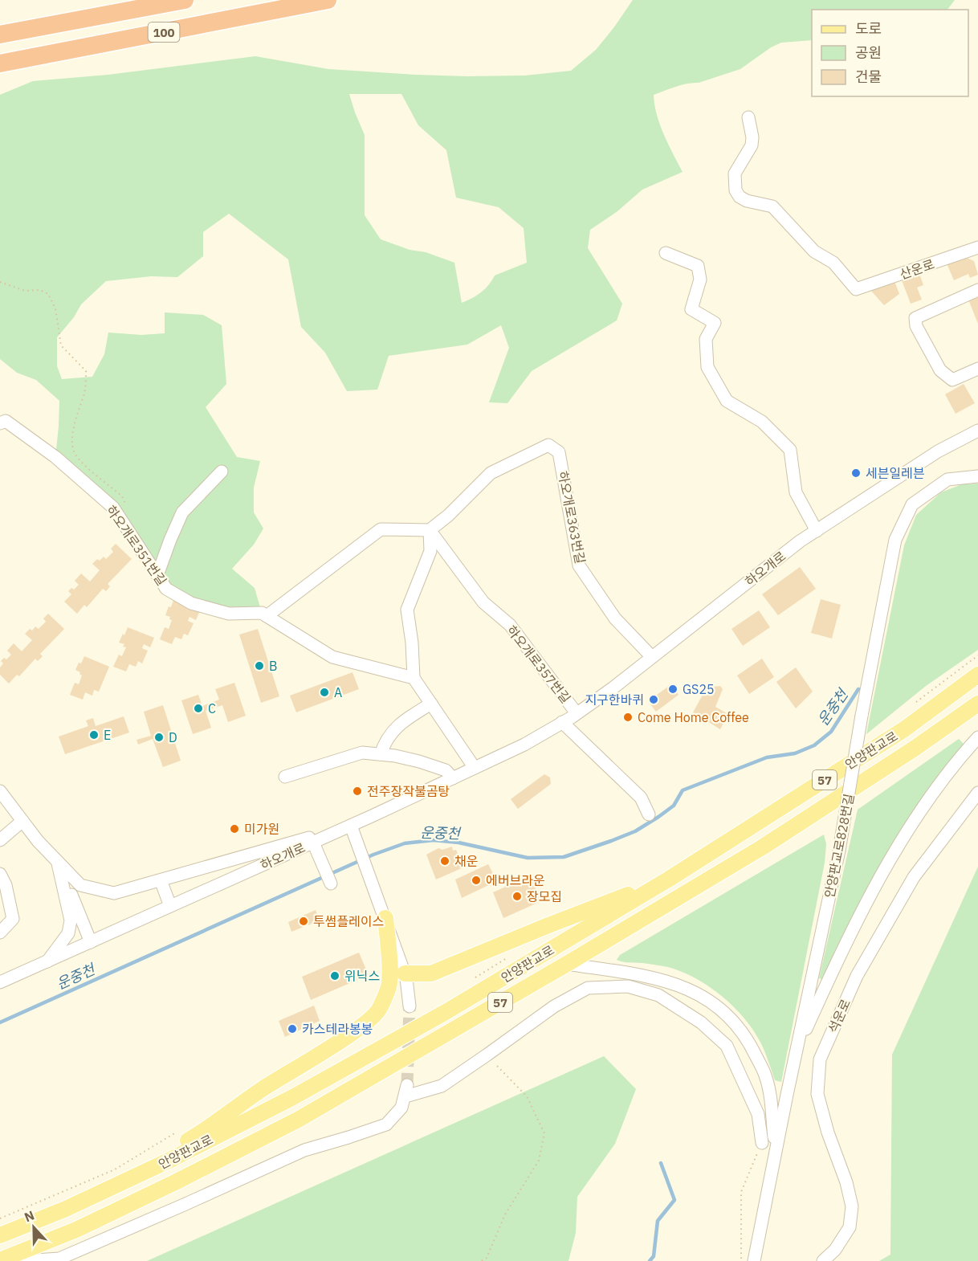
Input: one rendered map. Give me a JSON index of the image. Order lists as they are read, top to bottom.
{
  "streets": {
    "highway": ["100"],
    "main road": ["안양판교로", "57"],
    "street": [
      "산운로",
      "하오개로363번길",
      "하오개로351번길",
      "하오개로",
      "하오개로357번길",
      "안양판교로828번길",
      "석운로"
    ]
  },
  "crossings": [
    ["하오개로363번길", "하오개로"],
    ["하오개로363번길", "하오개로357번길"],
    ["하오개로", "하오개로357번길"]
  ],
  "water": ["운중천"],
  "places": [
    "세븐일레븐",
    "B",
    "GS25",
    "A",
    "지구한바퀴",
    "C",
    "Come Home Coffee",
    "E",
    "D",
    "전주장작불곰탕",
    "미가원",
    "채운",
    "에버브라운",
    "장모집",
    "투썸플레이스",
    "위닉스",
    "카스테라봉봉"
  ],
  "legend": ["도로", "공원", "건물"],
  "north": "top"
}
